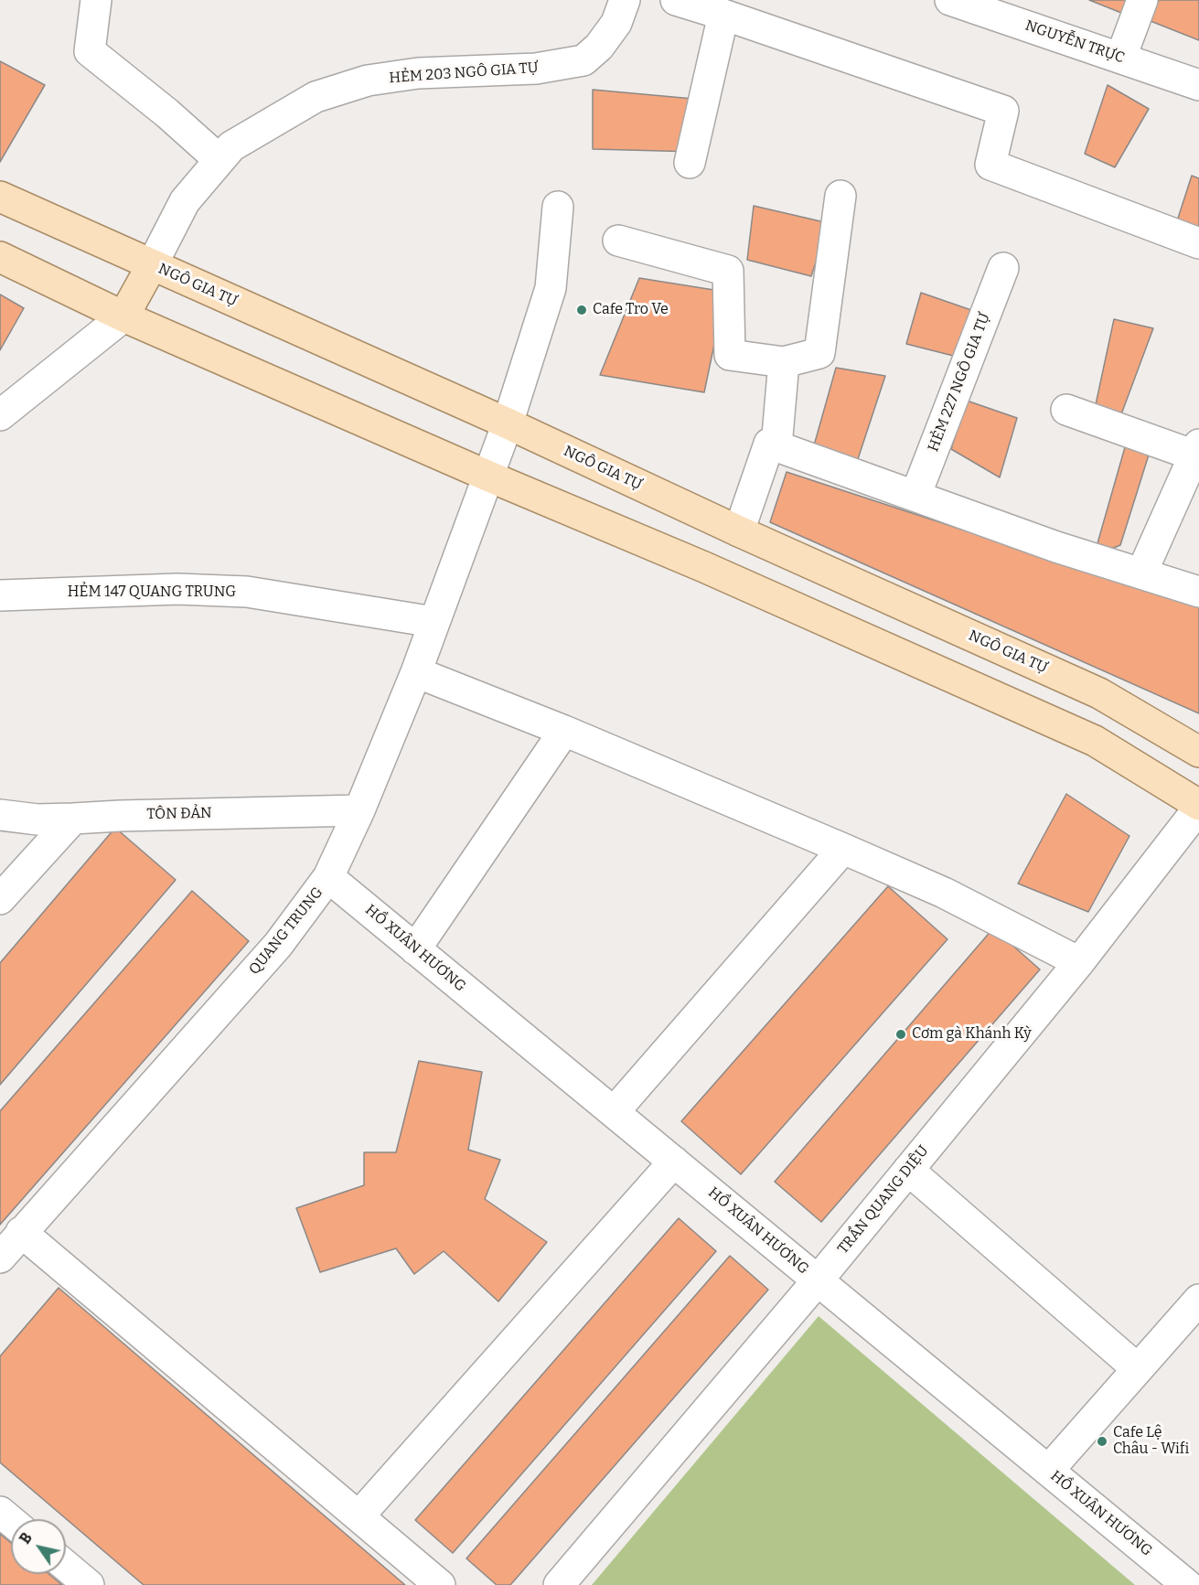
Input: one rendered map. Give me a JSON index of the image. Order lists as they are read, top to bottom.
{
  "streets": {
    "main road": ["NGÔ GIA TỰ"],
    "street": [
      "NGUYỄN TRỰC",
      "HẺM 203 NGÔ GIA TỰ",
      "HẺM 227 NGÔ GIA TỰ",
      "HẺM 147 QUANG TRUNG",
      "TÔN ĐẢN",
      "QUANG TRUNG",
      "HỒ XUÂN HƯƠNG",
      "TRẦN QUANG DIỆU"
    ]
  },
  "crossings": [
    ["HẺM 203 NGÔ GIA TỰ", "NGÔ GIA TỰ"],
    ["NGÔ GIA TỰ", "QUANG TRUNG"],
    ["HẺM 147 QUANG TRUNG", "QUANG TRUNG"],
    ["TÔN ĐẢN", "QUANG TRUNG"],
    ["QUANG TRUNG", "HỒ XUÂN HƯƠNG"],
    ["HỒ XUÂN HƯƠNG", "TRẦN QUANG DIỆU"]
  ],
  "places": ["Cafe Tro Ve", "Cơm gà Khánh Kỳ", "Cafe Lệ Châu - Wifi"],
  "north": "top left"
}
